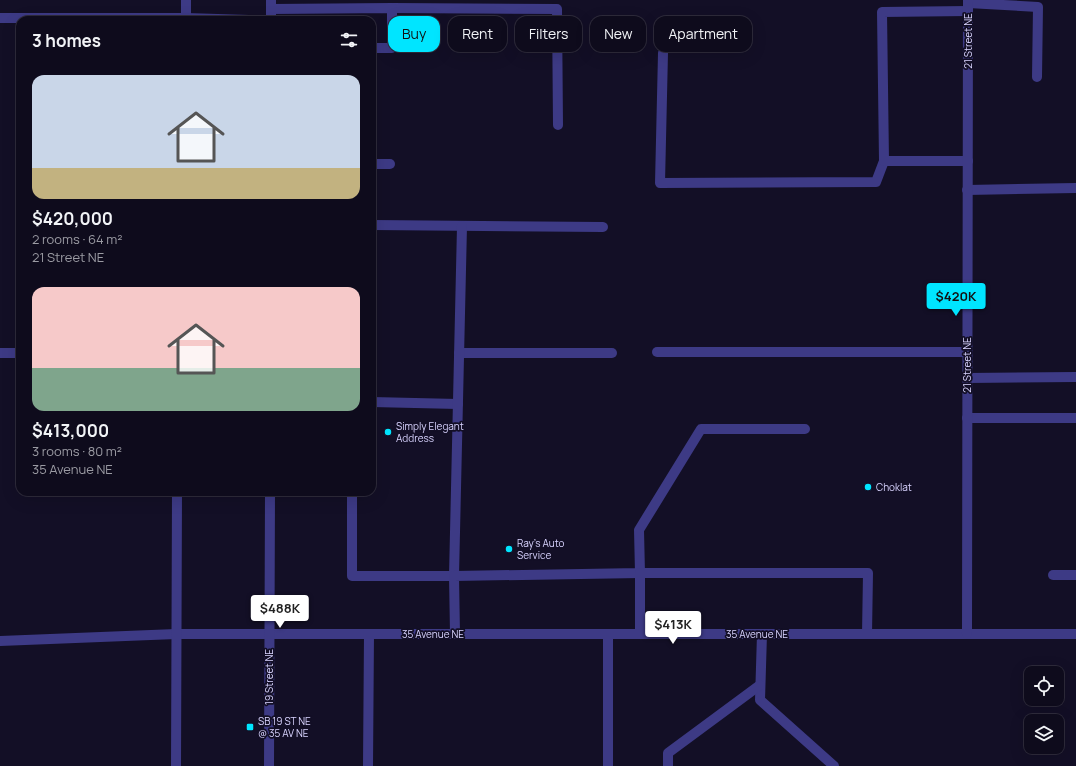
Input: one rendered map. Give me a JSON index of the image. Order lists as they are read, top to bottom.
{
  "streets": {
    "street": ["21 Street NE", "35 Avenue NE", "19 Street NE"]
  },
  "crossings": [
    ["21 Street NE", "35 Avenue NE"],
    ["35 Avenue NE", "19 Street NE"]
  ],
  "places": {
    "other": ["Simply Elegant Address", "Choklat", "Ray's Auto Service"],
    "transit": ["SB 19 ST NE @ 35 AV NE"]
  },
  "page": {
    "chip": [
      "Buy",
      "Rent",
      "Filters",
      "New",
      "Apartment"
    ],
    "heading": "3 homes",
    "list": [
      {
        "name": "$420,000",
        "note": "2 rooms · 64 m² · 21 Street NE"
      },
      {
        "name": "$413,000",
        "note": "3 rooms · 80 m² · 35 Avenue NE"
      }
    ],
    "price": ["$420K", "$488K", "$413K"]
  }
}
